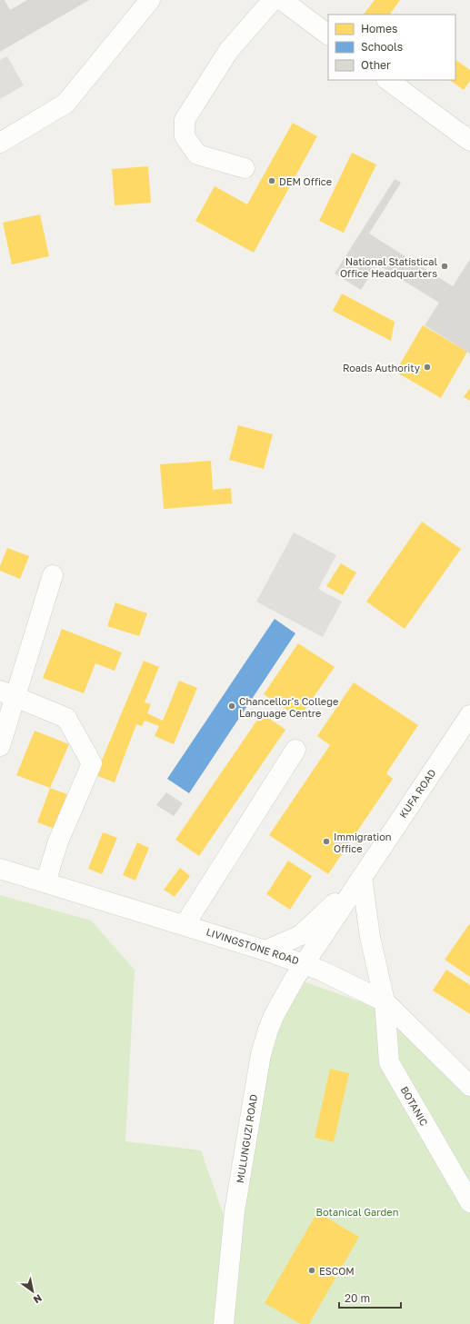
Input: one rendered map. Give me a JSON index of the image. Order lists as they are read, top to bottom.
{
  "streets": {
    "street": [
      "KUFA ROAD",
      "LIVINGSTONE ROAD",
      "BOTANIC",
      "MULUNGUZI ROAD"
    ]
  },
  "crossings": [
    ["KUFA ROAD", "LIVINGSTONE ROAD"],
    ["KUFA ROAD", "BOTANIC"],
    ["KUFA ROAD", "MULUNGUZI ROAD"],
    ["LIVINGSTONE ROAD", "BOTANIC"],
    ["LIVINGSTONE ROAD", "MULUNGUZI ROAD"]
  ],
  "parks": ["Botanical Garden"],
  "places": [
    "DEM Office",
    "National Statistical Office Headquarters",
    "Roads Authority",
    "Chancellor's College Language Centre",
    "Immigration Office",
    "ESCOM"
  ],
  "legend": ["Homes", "Schools", "Other"],
  "scale_bar": "20 m",
  "north": "bottom right"
}
